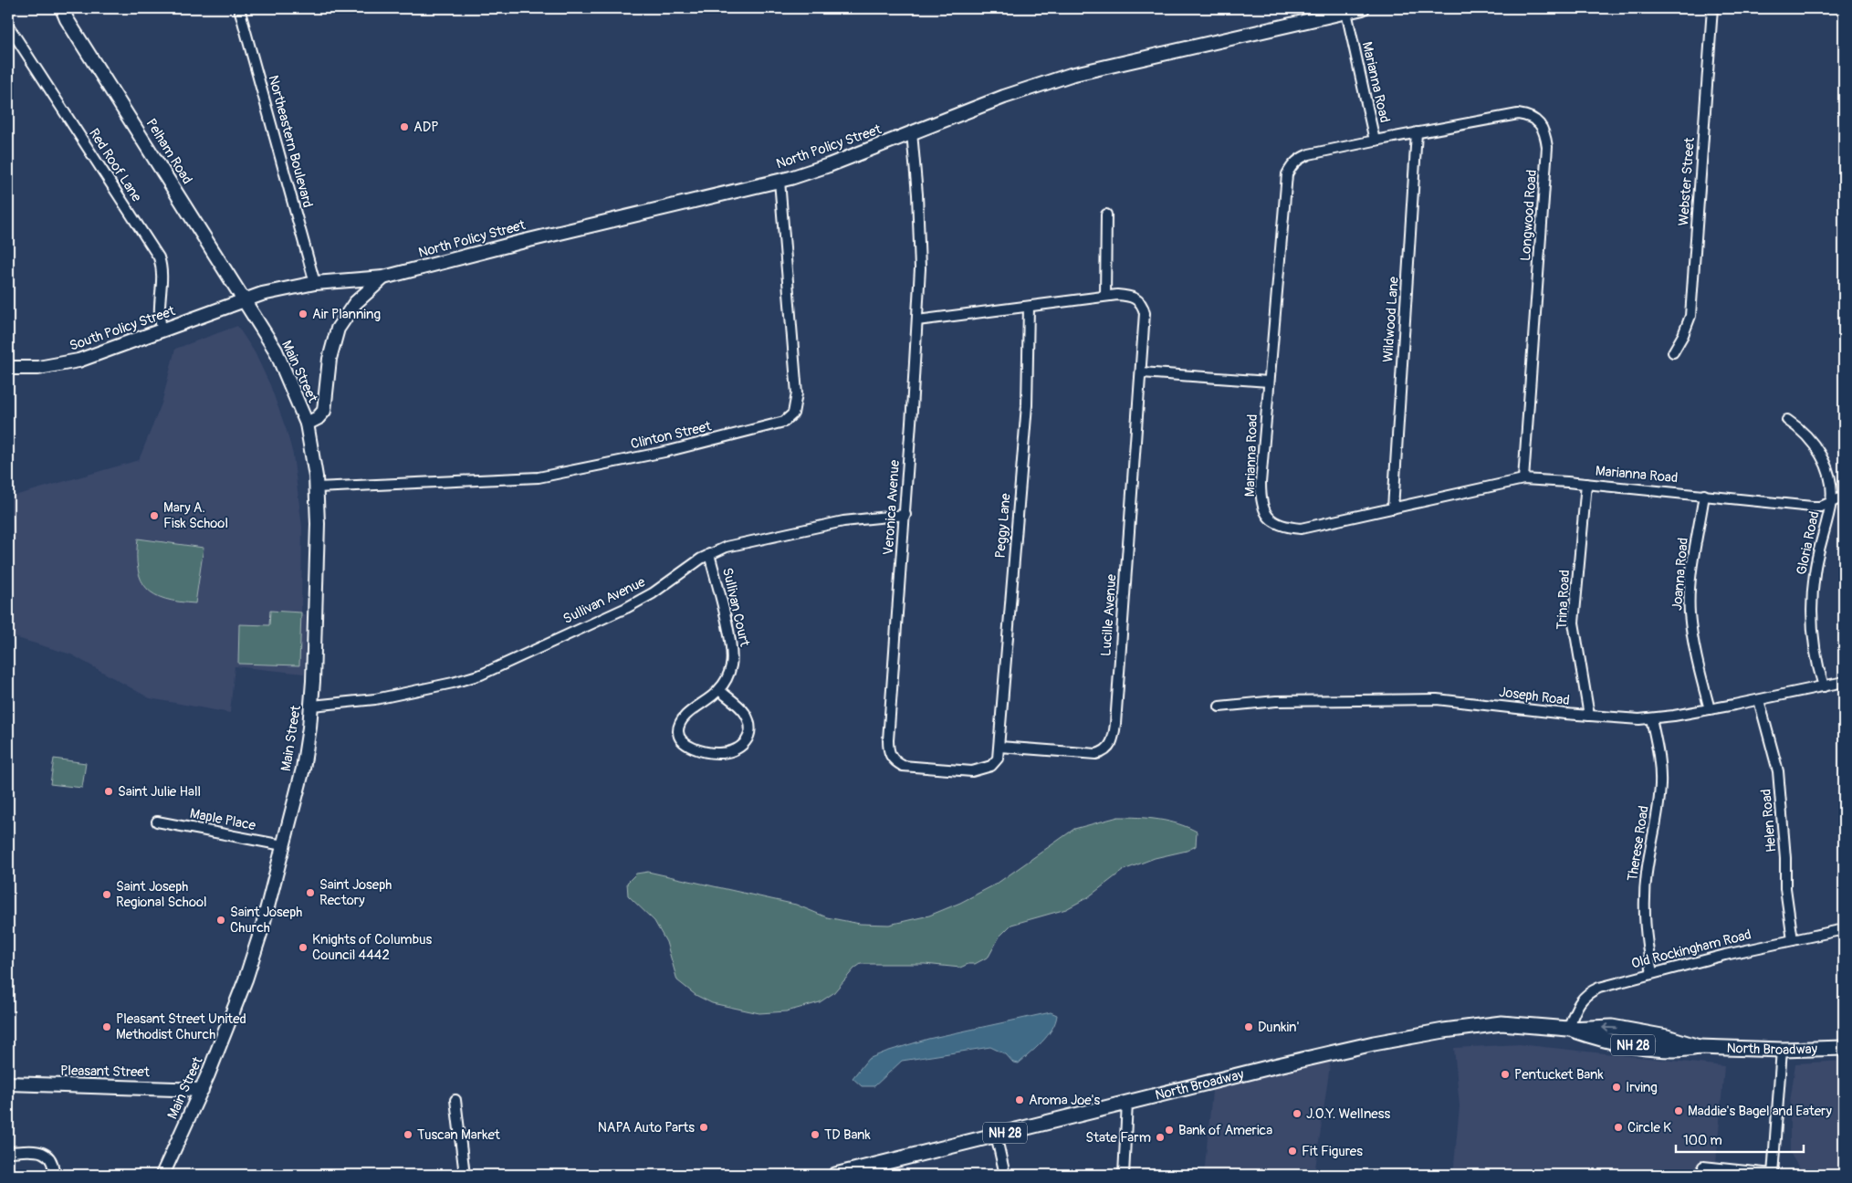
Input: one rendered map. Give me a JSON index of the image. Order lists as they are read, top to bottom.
{
  "streets": {
    "main road": ["NH 28", "North Broadway"],
    "street": [
      "Marianna Road",
      "Northeastern Boulevard",
      "North Policy Street",
      "Pelham Road",
      "Red Roof Lane",
      "Webster Street",
      "Longwood Road",
      "Wildwood Lane",
      "South Policy Street",
      "Main Street",
      "Clinton Street",
      "Veronica Avenue",
      "Peggy Lane",
      "Gloria Road",
      "Joanna Road",
      "Trina Road",
      "Sullivan Avenue",
      "Sullivan Court",
      "Lucille Avenue",
      "Joseph Road",
      "Maple Place",
      "Helen Road",
      "Therese Road",
      "Old Rockingham Road",
      "Pleasant Street"
    ]
  },
  "crossings": [
    ["Marianna Road", "North Policy Street"],
    ["Marianna Road", "Longwood Road"],
    ["Marianna Road", "Wildwood Lane"],
    ["Marianna Road", "Gloria Road"],
    ["Marianna Road", "Joanna Road"],
    ["Marianna Road", "Trina Road"],
    ["Northeastern Boulevard", "North Policy Street"],
    ["North Policy Street", "Pelham Road"],
    ["North Policy Street", "South Policy Street"],
    ["North Policy Street", "Main Street"],
    ["North Policy Street", "Clinton Street"],
    ["North Policy Street", "Veronica Avenue"],
    ["Pelham Road", "South Policy Street"],
    ["Pelham Road", "Main Street"],
    ["Red Roof Lane", "South Policy Street"],
    ["Longwood Road", "Wildwood Lane"],
    ["South Policy Street", "Main Street"],
    ["Main Street", "Clinton Street"],
    ["Main Street", "Sullivan Avenue"],
    ["Main Street", "Maple Place"],
    ["Main Street", "Pleasant Street"],
    ["Veronica Avenue", "Peggy Lane"],
    ["Veronica Avenue", "Sullivan Avenue"],
    ["Veronica Avenue", "Lucille Avenue"],
    ["Peggy Lane", "Lucille Avenue"],
    ["Gloria Road", "Joseph Road"],
    ["Joanna Road", "Joseph Road"],
    ["Trina Road", "Joseph Road"],
    ["Sullivan Avenue", "Sullivan Court"],
    ["Joseph Road", "Helen Road"],
    ["Joseph Road", "Therese Road"],
    ["Helen Road", "Old Rockingham Road"],
    ["Therese Road", "Old Rockingham Road"],
    ["Old Rockingham Road", "North Broadway"]
  ],
  "places": [
    "ADP",
    "Air Planning",
    "Mary A. Fisk School",
    "Saint Julie Hall",
    "Saint Joseph Rectory",
    "Saint Joseph Regional School",
    "Saint Joseph Church",
    "Knights of Columbus Council 4442",
    "Pleasant Street United Methodist Church",
    "Dunkin'",
    "Pentucket Bank",
    "Irving",
    "Aroma Joe's",
    "Maddie's Bagel and Eatery",
    "J.O.Y. Wellness",
    "NAPA Auto Parts",
    "Circle K",
    "Bank of America",
    "Tuscan Market",
    "TD Bank",
    "State Farm",
    "Fit Figures"
  ],
  "scale_bar": "100 m"
}
